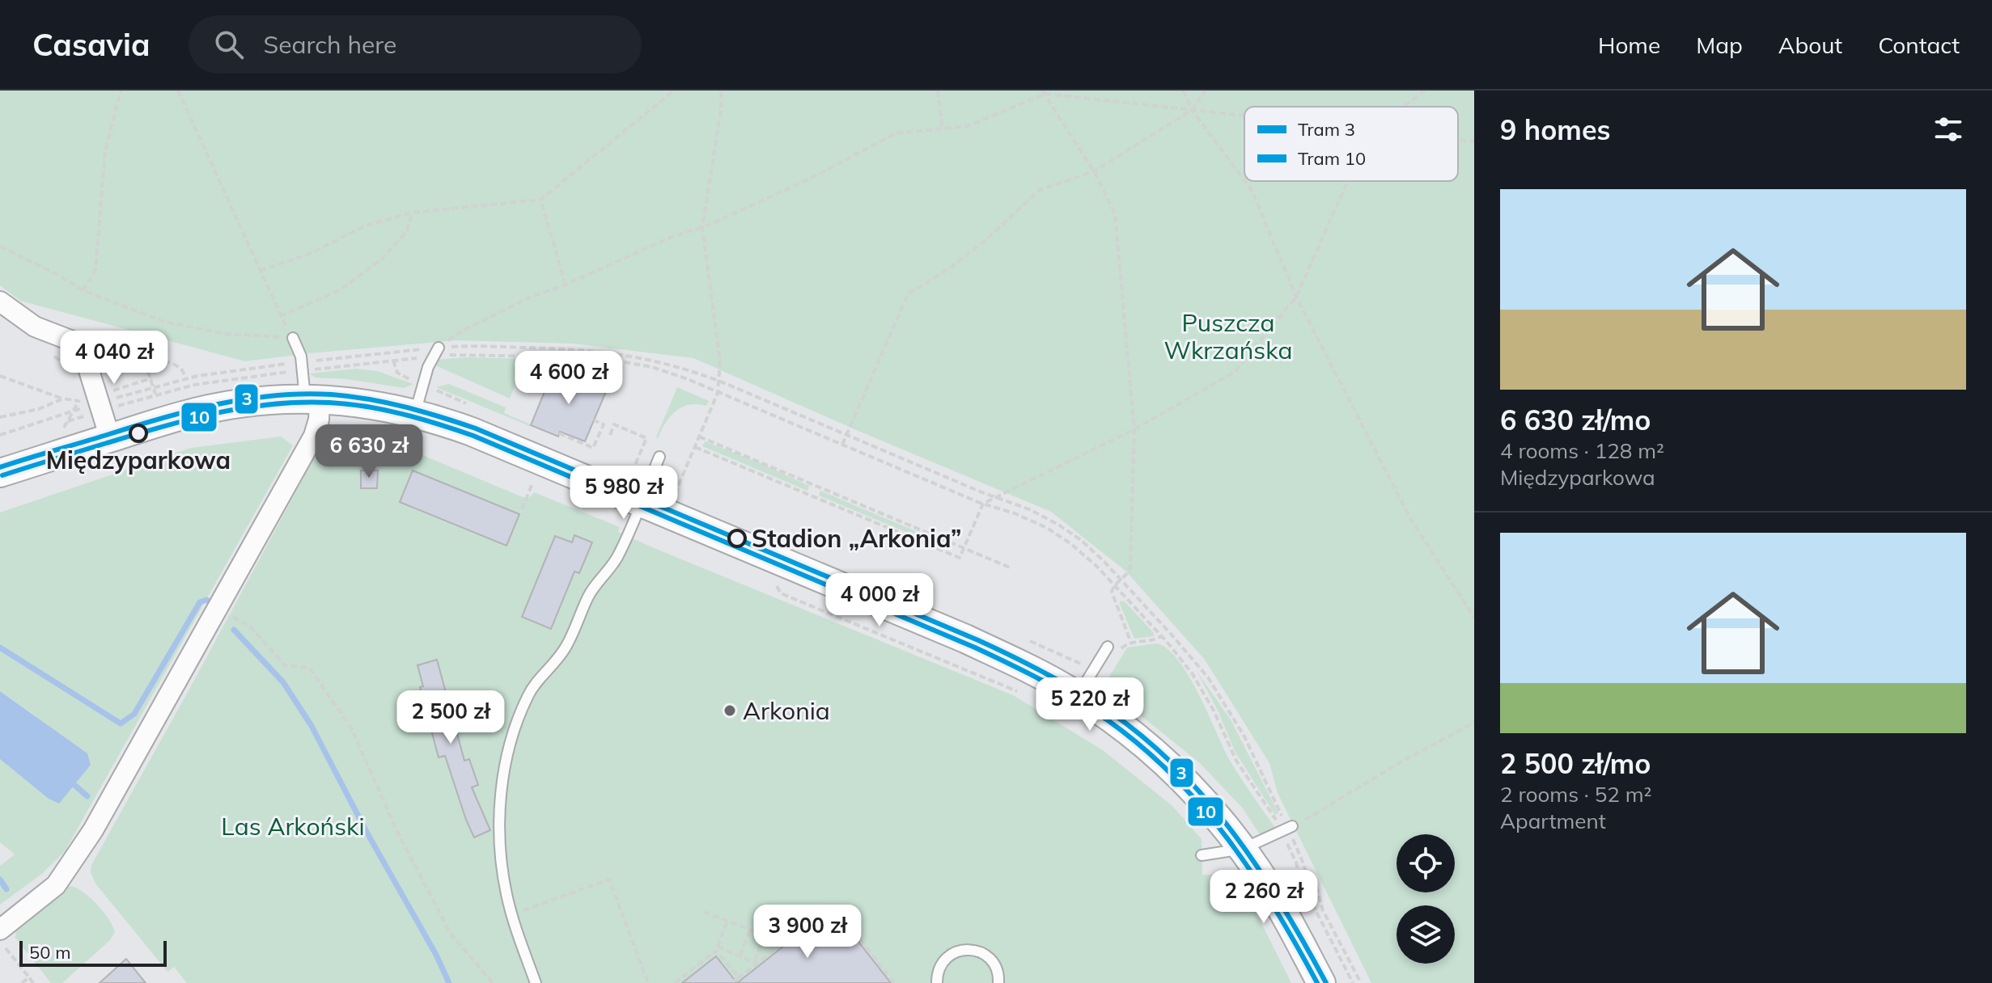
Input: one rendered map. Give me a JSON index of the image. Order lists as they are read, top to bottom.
{
  "parks": ["Puszcza Wkrzańska", "Las Arkoński"],
  "places": ["Międzyparkowa", "Stadion „Arkonia”", "Arkonia"],
  "lines": ["tram line 3", "tram line 10"],
  "legend": ["Tram 3", "Tram 10"],
  "scale_bar": "50 m",
  "page": {
    "header": "Casavia",
    "search": "Search here",
    "nav": [
      "Home",
      "Map",
      "About",
      "Contact"
    ],
    "heading": "9 homes",
    "list": [
      {
        "name": "6 630 zł/mo",
        "note": "4 rooms · 128 m² · Międzyparkowa"
      },
      {
        "name": "2 500 zł/mo",
        "note": "2 rooms · 52 m² · Apartment"
      }
    ],
    "price": [
      "4 040 zł",
      "4 600 zł",
      "6 630 zł",
      "5 980 zł",
      "4 000 zł",
      "5 220 zł",
      "2 500 zł",
      "2 260 zł",
      "3 900 zł"
    ],
    "scale": "50 m"
  }
}
